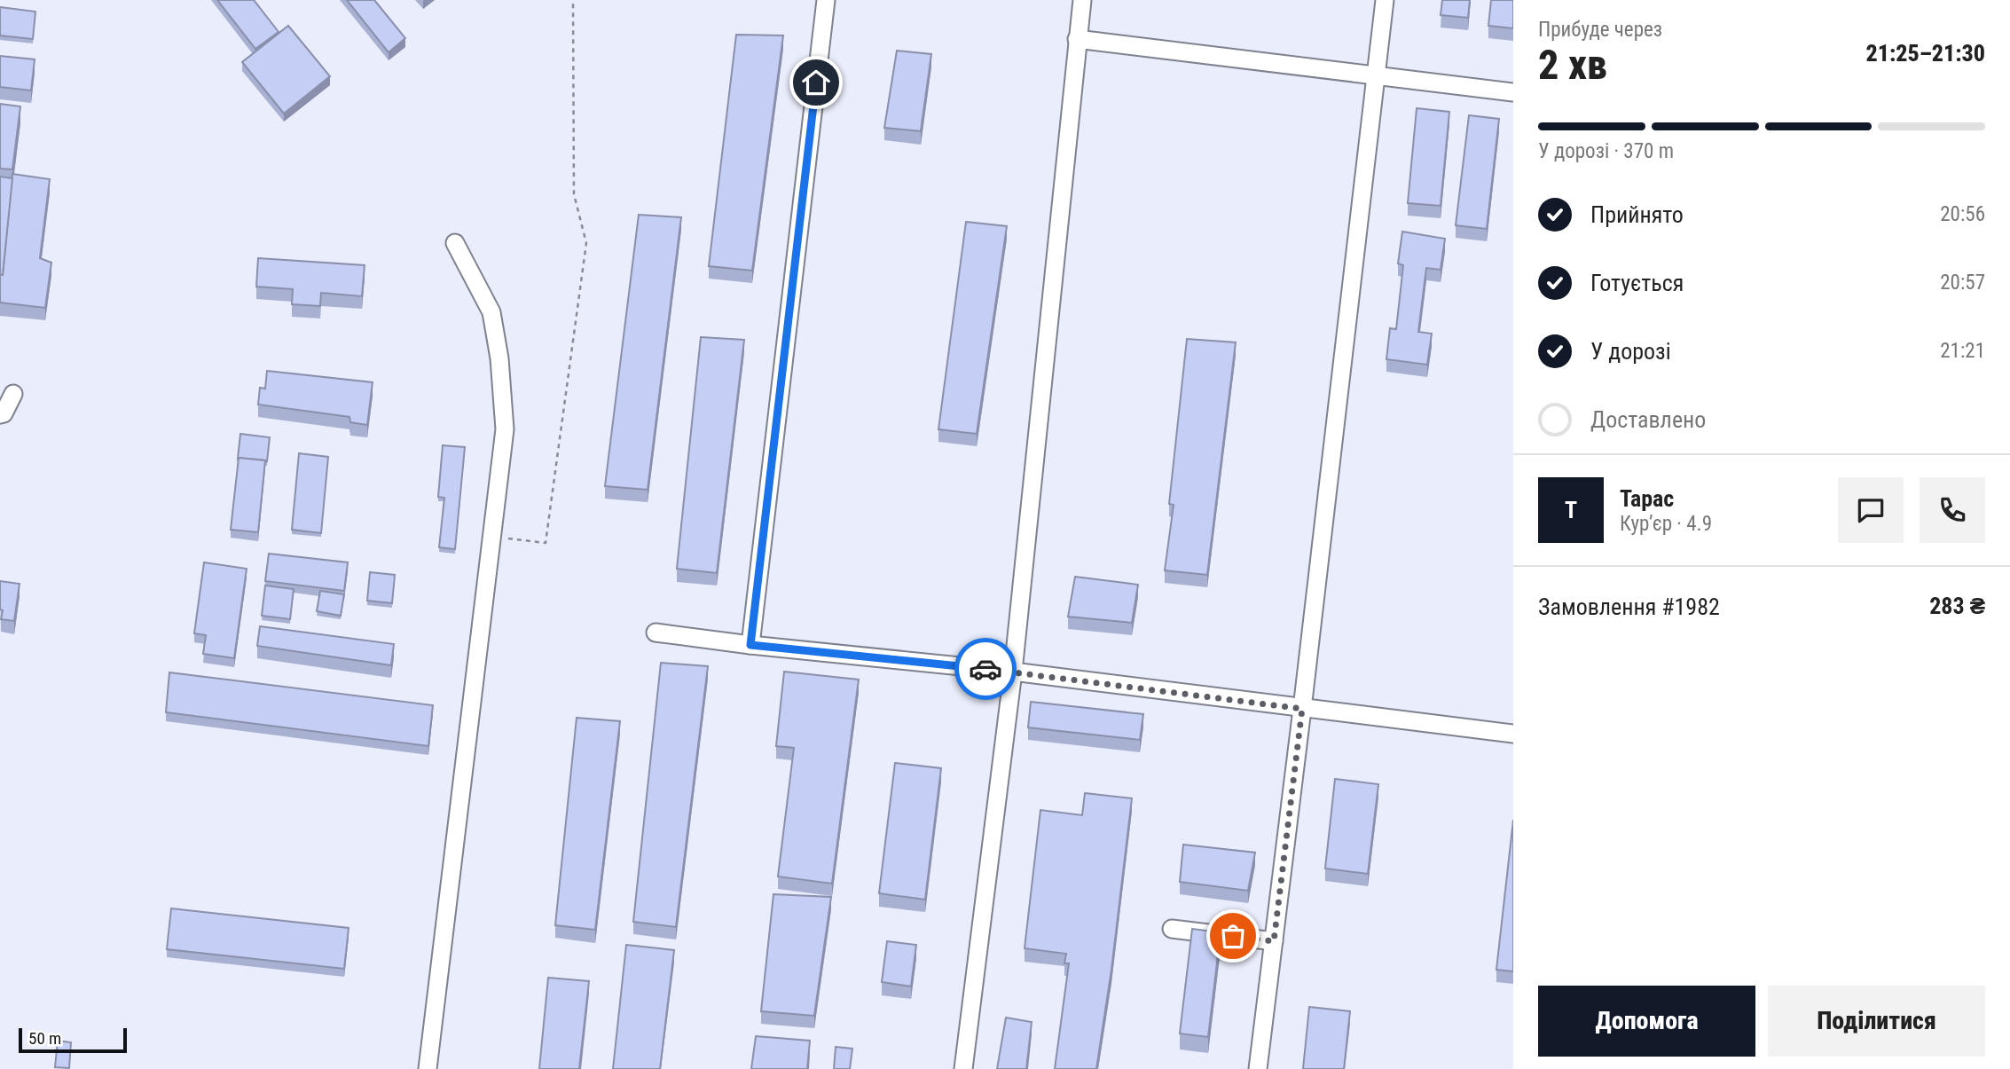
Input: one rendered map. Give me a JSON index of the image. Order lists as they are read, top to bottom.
{
  "scale_bar": "50 m",
  "page": {
    "heading": ["2 хв", "Прибуде через", "21:25–21:30"],
    "panel": [
      "Тарас",
      "Кур’єр · 4.9",
      "Замовлення #1982",
      "283 ₴"
    ],
    "bar": "У дорозі · 370 m",
    "list": [
      ["Прийнято", "20:56"],
      ["Готується", "20:57"],
      ["У дорозі", "21:21"],
      "Доставлено"
    ],
    "round": "Т",
    "buttons": ["Допомога", "Поділитися"],
    "scale": "50 m"
  }
}
